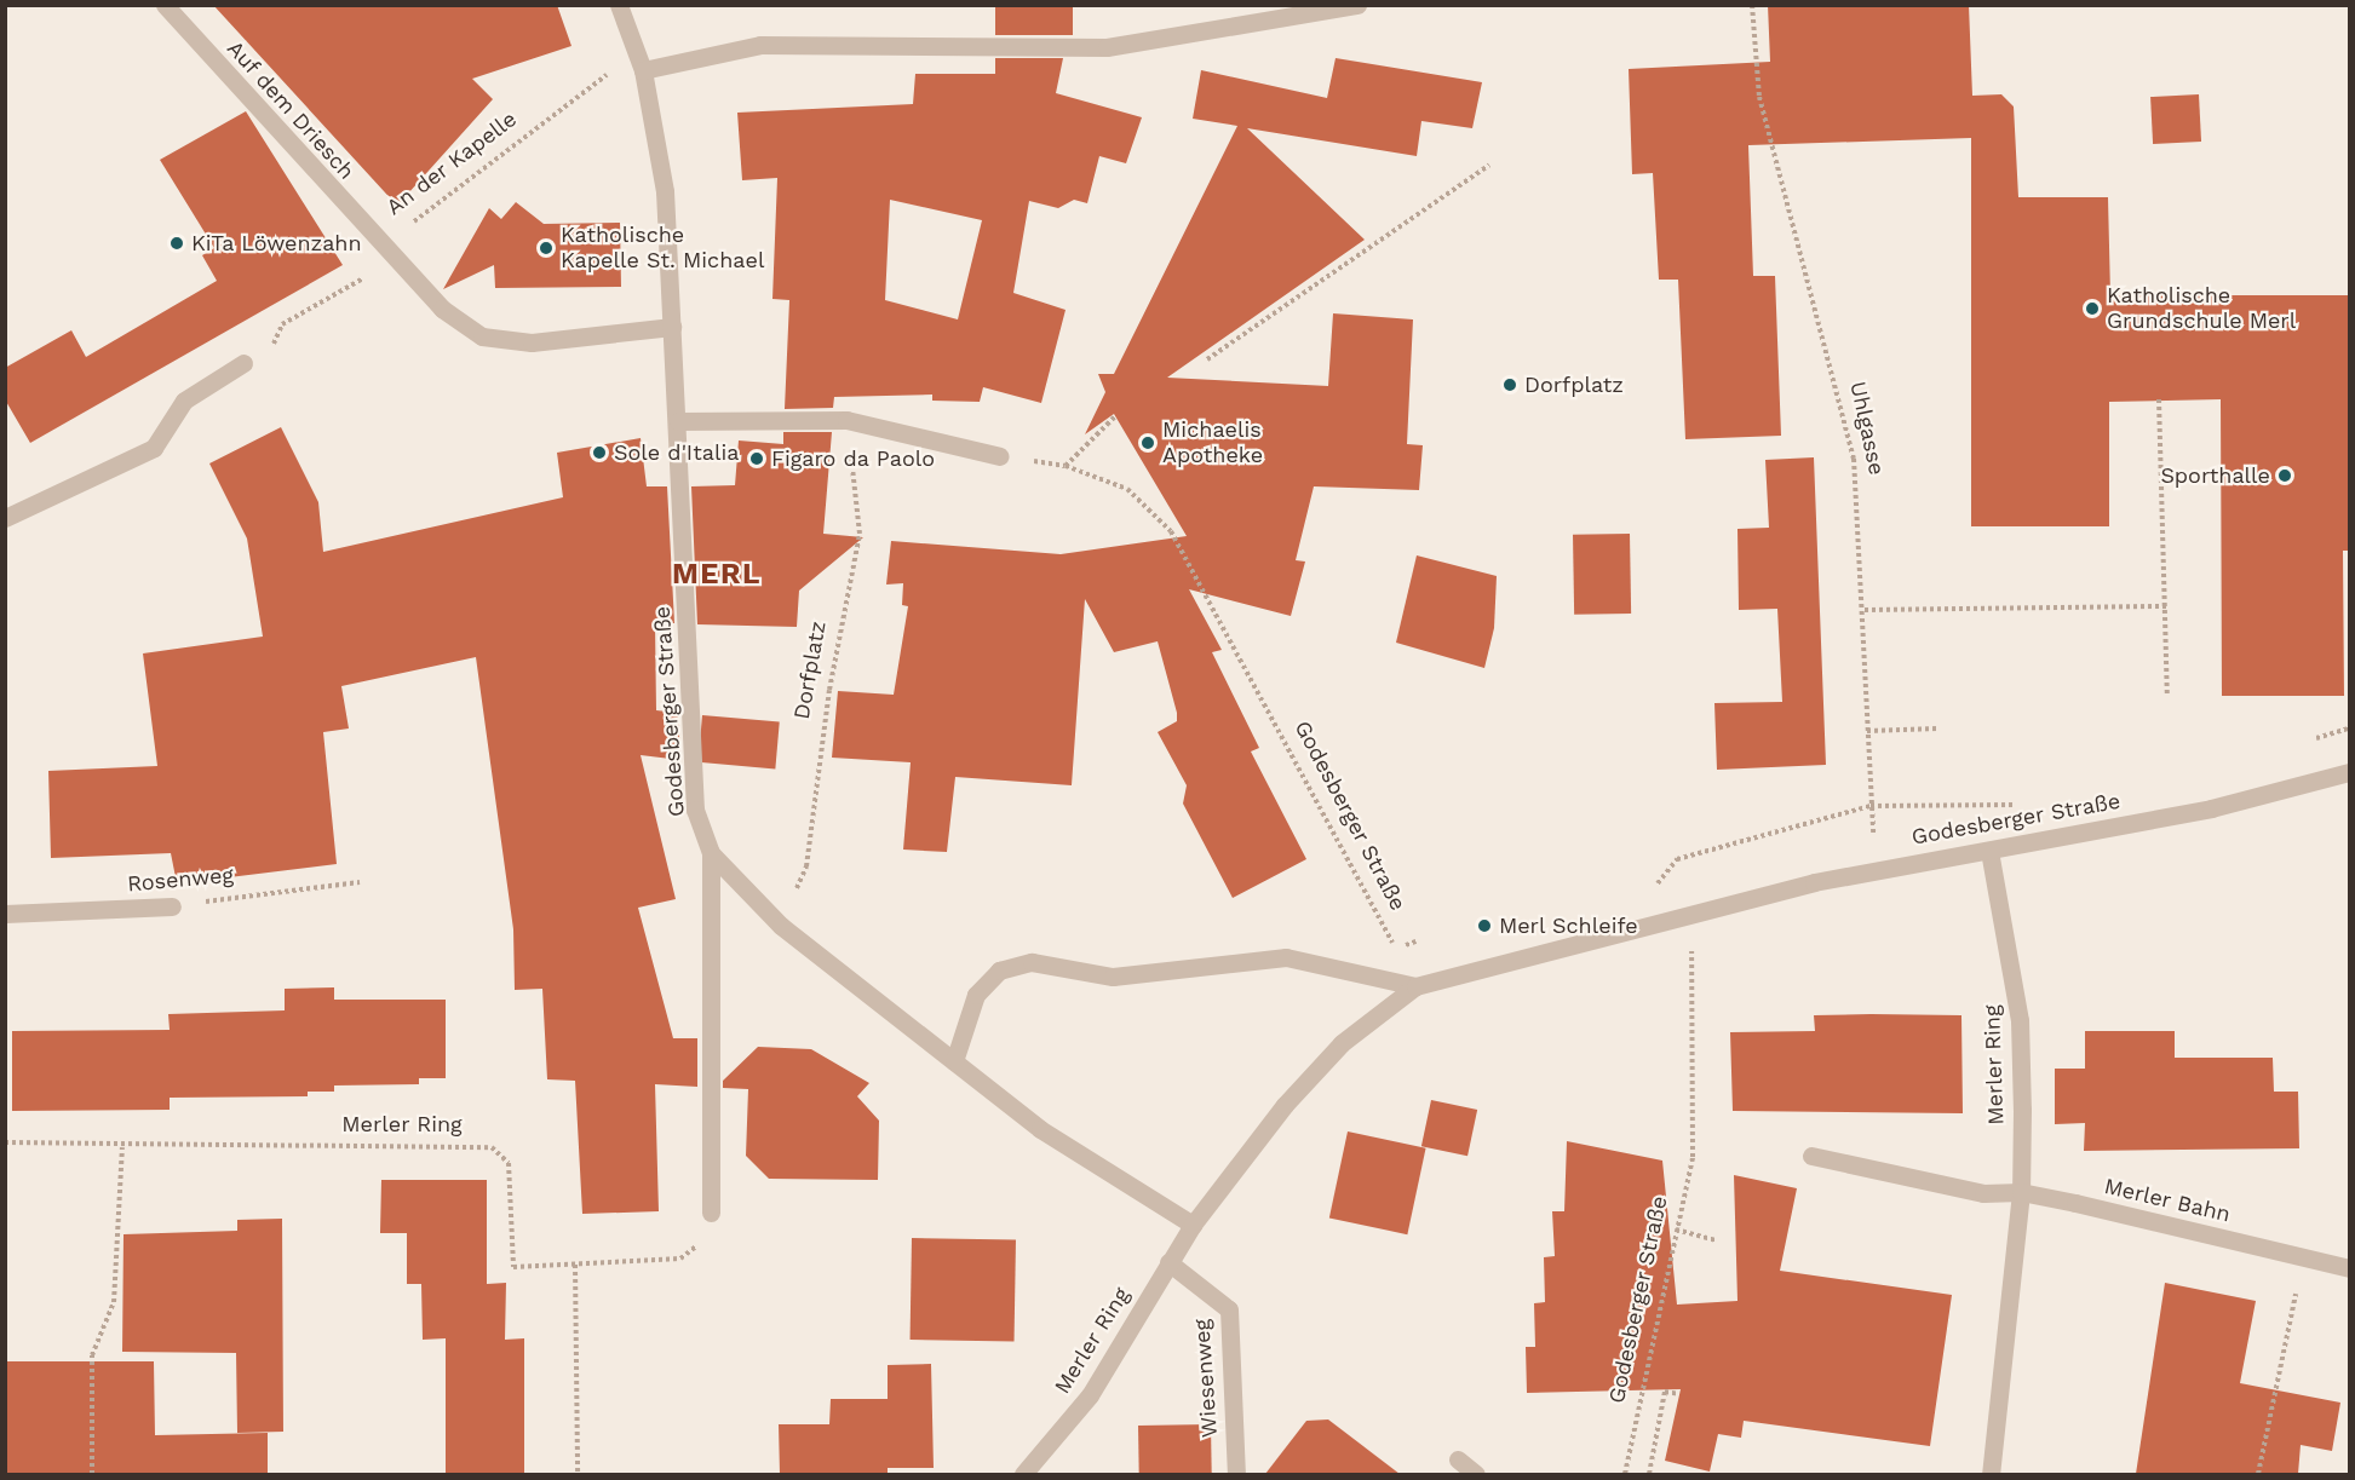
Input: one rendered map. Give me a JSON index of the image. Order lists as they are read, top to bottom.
{
  "streets": {
    "street": [
      "Auf dem Driesch",
      "Godesberger Straße",
      "Rosenweg",
      "Merler Ring",
      "Merler Bahn",
      "Wiesenweg"
    ],
    "path": ["An der Kapelle", "Uhlgasse", "Dorfplatz"]
  },
  "crossings": [
    ["Auf dem Driesch", "An der Kapelle"],
    ["An der Kapelle", "Godesberger Straße"],
    ["Uhlgasse", "Godesberger Straße"],
    ["Dorfplatz", "Godesberger Straße"],
    ["Godesberger Straße", "Merler Ring"],
    ["Merler Ring", "Merler Bahn"],
    ["Merler Ring", "Wiesenweg"]
  ],
  "districts": ["MERL"],
  "places": [
    "KiTa Löwenzahn",
    "Katholische Kapelle St. Michael",
    "Katholische Grundschule Merl",
    "Dorfplatz",
    "Michaelis Apotheke",
    "Sole d'Italia",
    "Figaro da Paolo",
    "Sporthalle",
    "Merl Schleife"
  ]
}
